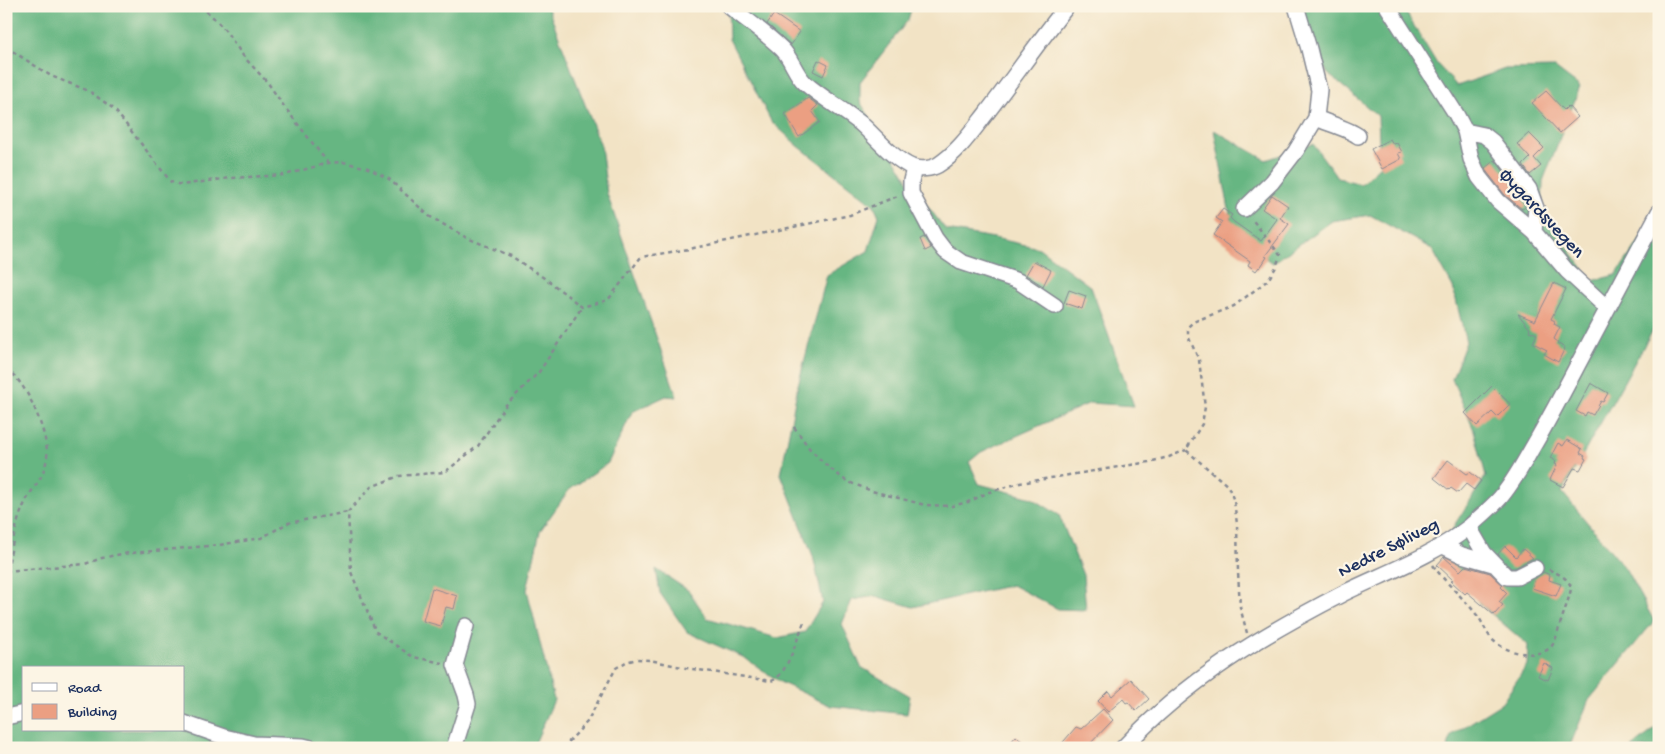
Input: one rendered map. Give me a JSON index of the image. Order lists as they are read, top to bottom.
{
  "streets": {
    "street": ["Øygardsvegen", "Nedre Søliveg"]
  },
  "crossings": [
    ["Øygardsvegen", "Nedre Søliveg"]
  ],
  "legend": ["Road", "Building"]
}
